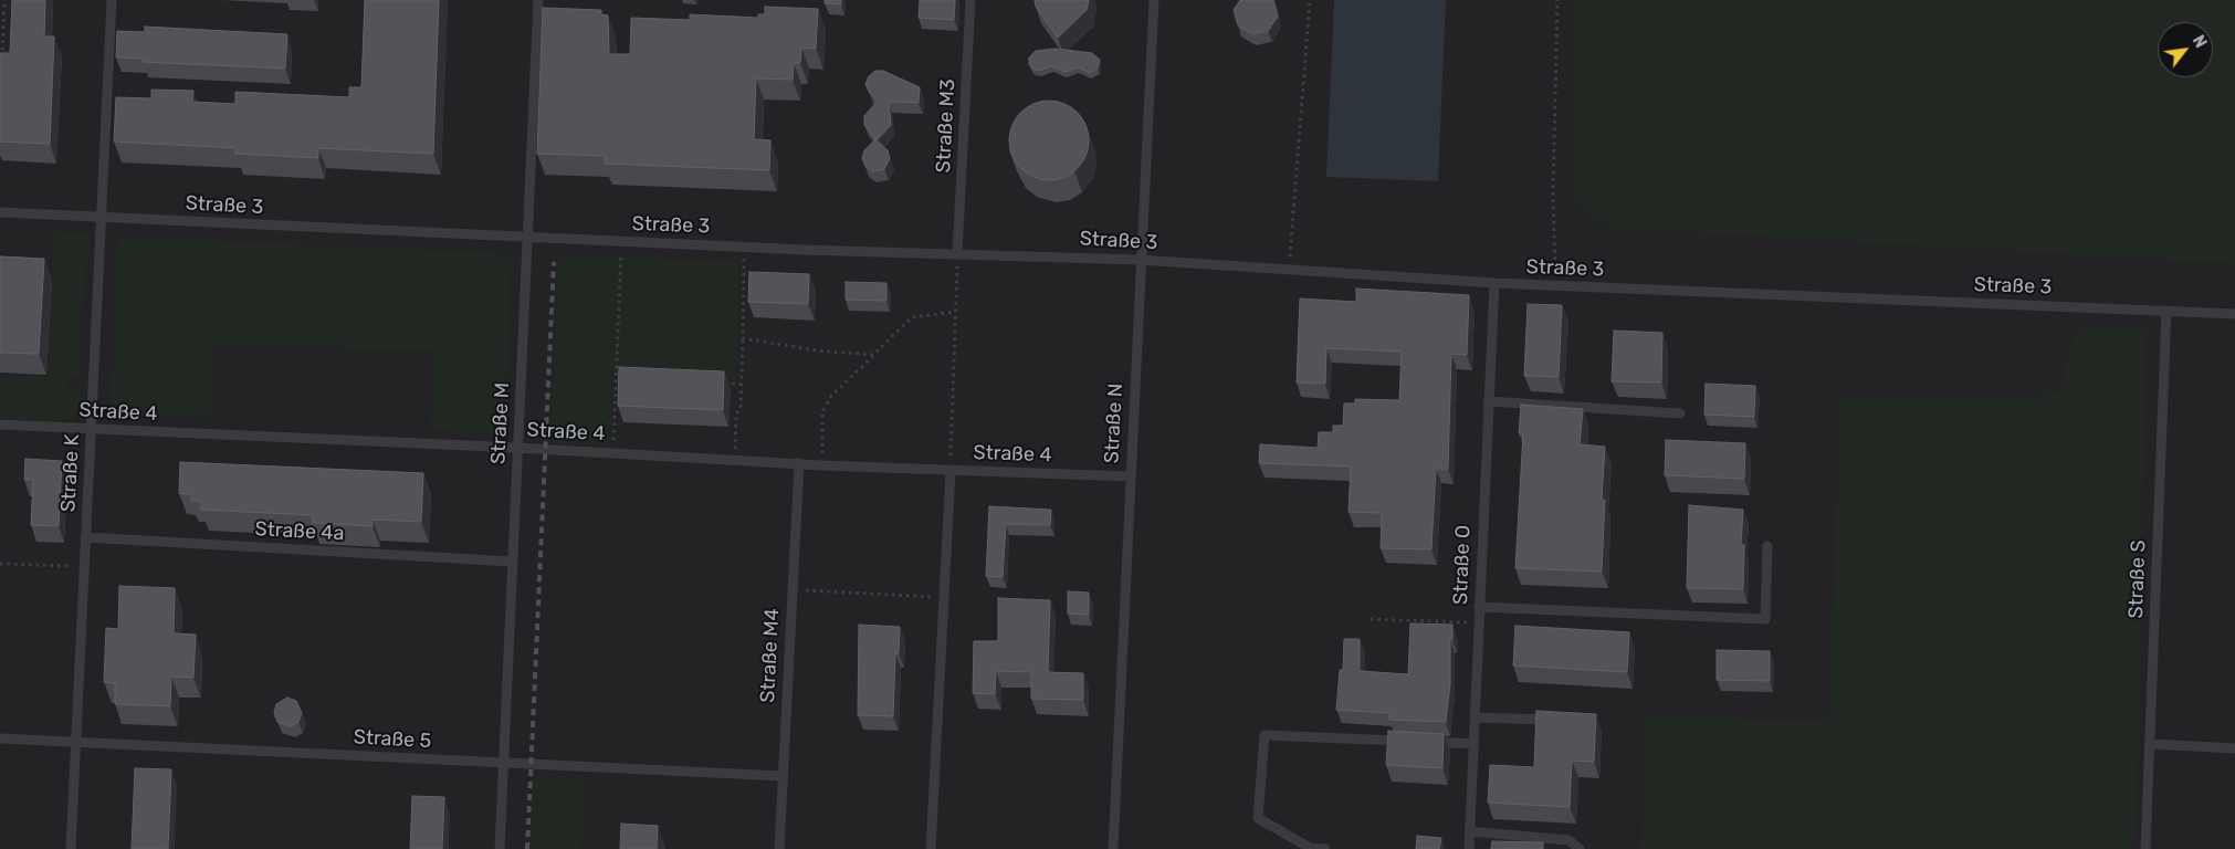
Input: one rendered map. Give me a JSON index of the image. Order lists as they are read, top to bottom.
{
  "streets": {
    "lane": [
      "Straße M3",
      "Straße 3",
      "Straße 4",
      "Straße M",
      "Straße N",
      "Straße K",
      "Straße 4a",
      "Straße O",
      "Straße S",
      "Straße M4",
      "Straße 5"
    ]
  },
  "crossings": [
    ["Straße M3", "Straße 3"],
    ["Straße 3", "Straße M"],
    ["Straße 3", "Straße N"],
    ["Straße 3", "Straße K"],
    ["Straße 3", "Straße O"],
    ["Straße 3", "Straße S"],
    ["Straße 4", "Straße M"],
    ["Straße 4", "Straße N"],
    ["Straße 4", "Straße K"],
    ["Straße 4", "Straße M4"],
    ["Straße M", "Straße 4a"],
    ["Straße M", "Straße 5"],
    ["Straße K", "Straße 4a"],
    ["Straße K", "Straße 5"],
    ["Straße M4", "Straße 5"]
  ],
  "north": "top right"
}
